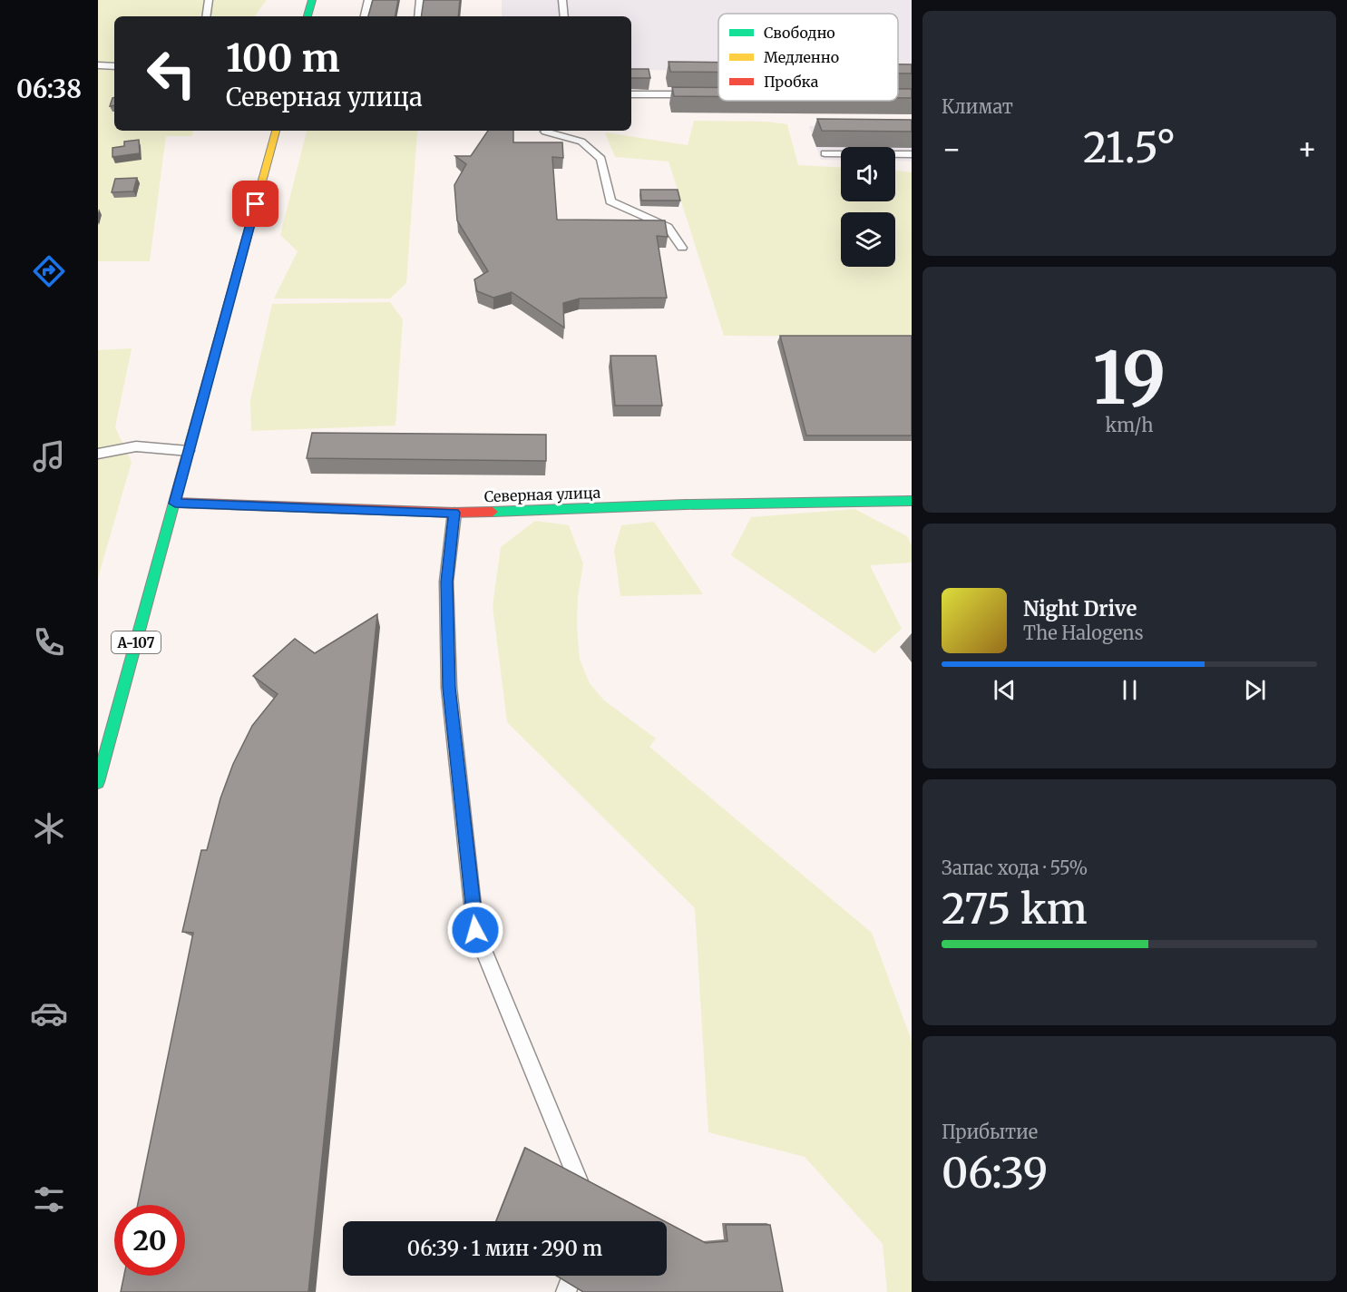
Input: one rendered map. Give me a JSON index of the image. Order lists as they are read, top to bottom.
{
  "streets": {
    "main road": ["Северная улица", "А-107"]
  },
  "crossings": [
    ["Северная улица", "А-107"]
  ],
  "legend": ["Свободно", "Медленно", "Пробка"],
  "page": {
    "tabs": "06:38",
    "tile": [
      "Климат",
      ["19", "km/h"],
      ["Запас хода · 55%", "275 km"],
      ["Прибытие", "06:39"]
    ],
    "turn": ["100 m", "Северная улица"],
    "heat": ["−", "21.5°", "+"],
    "song": ["Night Drive", "The Halogens"],
    "limit": "20",
    "trip": "06:39 · 1 мин · 290 m"
  }
}
